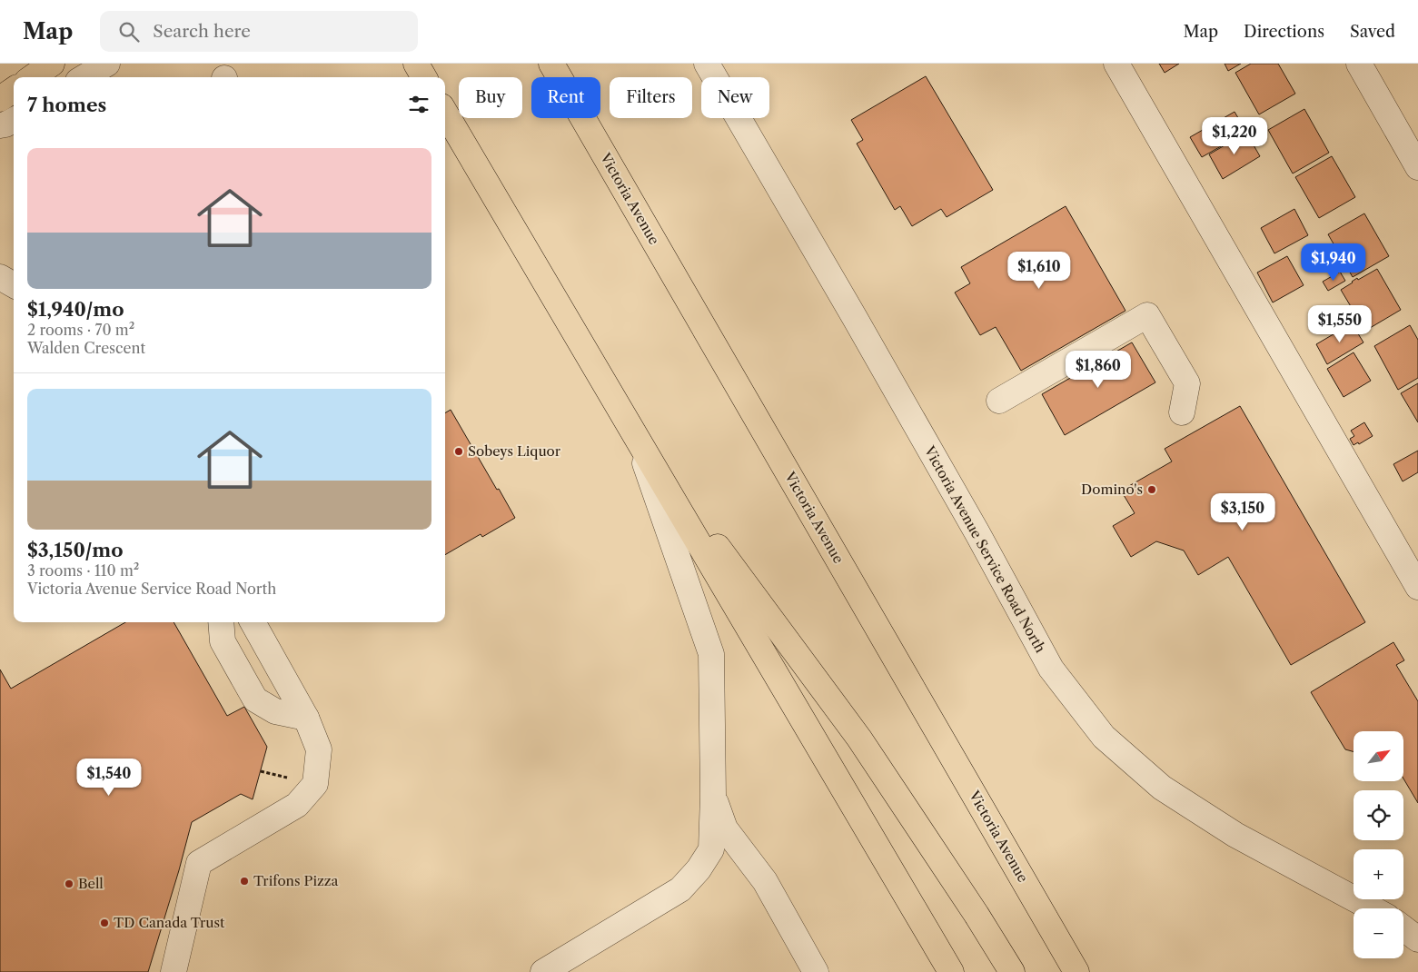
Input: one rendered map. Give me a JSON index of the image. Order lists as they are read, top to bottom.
{
  "streets": {
    "highway": ["Victoria Avenue"],
    "street": ["Victoria Avenue Service Road North"]
  },
  "places": [
    "Sobeys Liquor",
    "Domino's",
    "Trifons Pizza",
    "Bell",
    "TD Canada Trust"
  ],
  "north": "top right",
  "page": {
    "header": "Map",
    "search": "Search here",
    "nav": ["Map", "Directions", "Saved"],
    "chip": [
      "Buy",
      "Rent",
      "Filters",
      "New"
    ],
    "heading": "7 homes",
    "price": [
      "$1,220",
      "$1,940",
      "$1,610",
      "$1,550",
      "$1,860",
      "$3,150",
      "$1,540"
    ],
    "list": [
      {
        "name": "$1,940/mo",
        "note": "2 rooms · 70 m² · Walden Crescent"
      },
      {
        "name": "$3,150/mo",
        "note": "3 rooms · 110 m² · Victoria Avenue Service Road North"
      }
    ],
    "map_buttons": ["+", "−"]
  }
}
